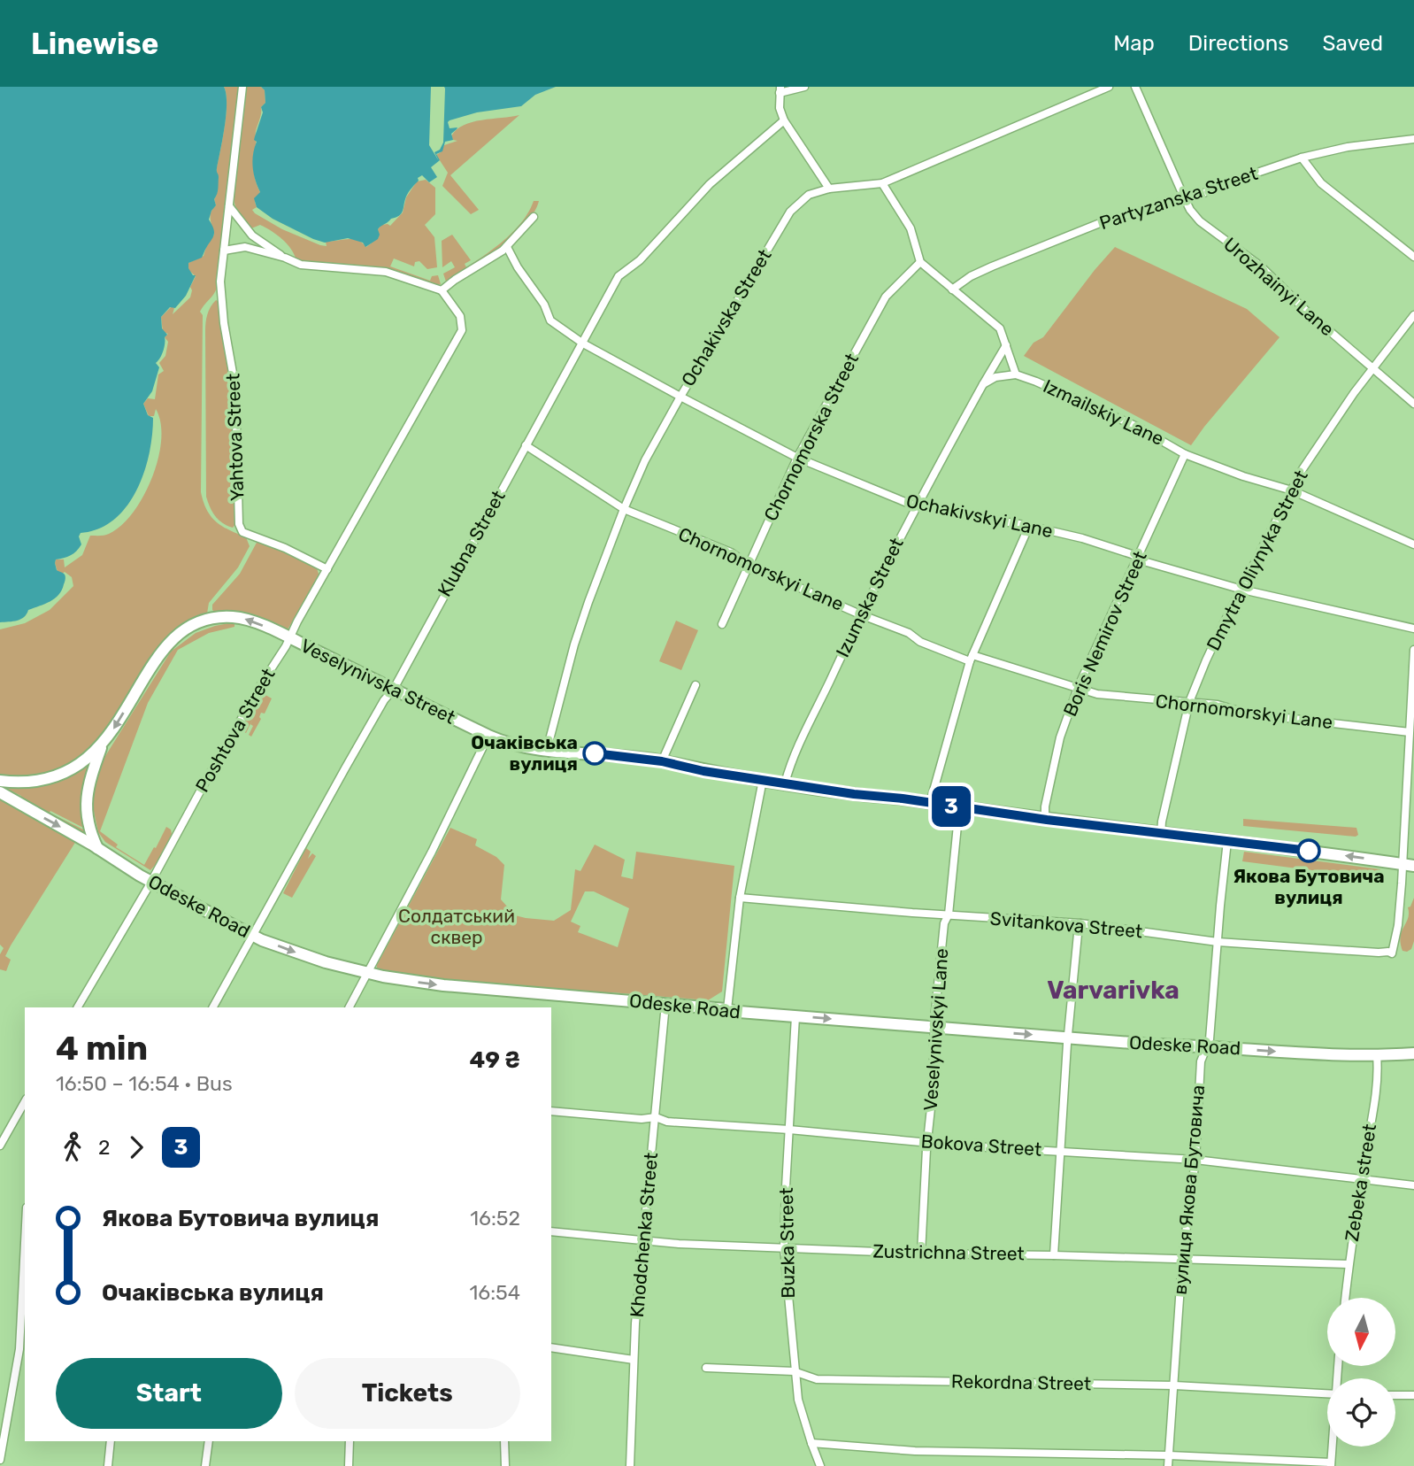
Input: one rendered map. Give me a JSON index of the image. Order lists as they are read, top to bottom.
{
  "streets": {
    "highway": ["Veselynivska Street", "Odeske Road"],
    "street": [
      "Partyzanska Street",
      "Urozhainyi Lane",
      "Ochakivska Street",
      "Izmailskiy Lane",
      "Yahtova Street",
      "Chornomorska Street",
      "Ochakivskyi Lane",
      "Klubna Street",
      "Dmytra Oliynyka Street",
      "Chornomorskyi Lane",
      "Izumska Street",
      "Boris Nemirov Street",
      "Poshtova Street",
      "Svitankova Street",
      "Veselynivskyi Lane",
      "Bokova Street",
      "Zebeka street",
      "вулиця Якова Бутовича",
      "Khodchenka Street",
      "Buzka Street",
      "Zustrichna Street",
      "Rekordna Street"
    ]
  },
  "crossings": [
    ["Partyzanska Street", "Urozhainyi Lane"],
    ["Urozhainyi Lane", "Dmytra Oliynyka Street"],
    ["Ochakivska Street", "Ochakivskyi Lane"],
    ["Ochakivska Street", "Chornomorskyi Lane"],
    ["Ochakivska Street", "Veselynivska Street"],
    ["Izmailskiy Lane", "Dmytra Oliynyka Street"],
    ["Izmailskiy Lane", "Boris Nemirov Street"],
    ["Yahtova Street", "Poshtova Street"],
    ["Chornomorska Street", "Ochakivskyi Lane"],
    ["Chornomorska Street", "Chornomorskyi Lane"],
    ["Ochakivskyi Lane", "Klubna Street"],
    ["Ochakivskyi Lane", "Dmytra Oliynyka Street"],
    ["Ochakivskyi Lane", "Izumska Street"],
    ["Ochakivskyi Lane", "Boris Nemirov Street"],
    ["Klubna Street", "Chornomorskyi Lane"],
    ["Klubna Street", "Veselynivska Street"],
    ["Klubna Street", "Odeske Road"],
    ["Dmytra Oliynyka Street", "Chornomorskyi Lane"],
    ["Dmytra Oliynyka Street", "Veselynivska Street"],
    ["Chornomorskyi Lane", "Izumska Street"],
    ["Chornomorskyi Lane", "Boris Nemirov Street"],
    ["Izumska Street", "Veselynivska Street"],
    ["Boris Nemirov Street", "Veselynivska Street"],
    ["Veselynivska Street", "Poshtova Street"],
    ["Veselynivska Street", "Svitankova Street"],
    ["Veselynivska Street", "Veselynivskyi Lane"],
    ["Veselynivska Street", "вулиця Якова Бутовича"],
    ["Poshtova Street", "Odeske Road"],
    ["Odeske Road", "Veselynivskyi Lane"],
    ["Odeske Road", "Zebeka street"],
    ["Odeske Road", "вулиця Якова Бутовича"],
    ["Odeske Road", "Khodchenka Street"],
    ["Odeske Road", "Buzka Street"],
    ["Svitankova Street", "Veselynivskyi Lane"],
    ["Svitankova Street", "вулиця Якова Бутовича"],
    ["Veselynivskyi Lane", "Bokova Street"],
    ["Veselynivskyi Lane", "Zustrichna Street"],
    ["Bokova Street", "Zebeka street"],
    ["Bokova Street", "вулиця Якова Бутовича"],
    ["Bokova Street", "Khodchenka Street"],
    ["Bokova Street", "Buzka Street"],
    ["Zebeka street", "Zustrichna Street"],
    ["вулиця Якова Бутовича", "Zustrichna Street"],
    ["вулиця Якова Бутовича", "Rekordna Street"],
    ["Khodchenka Street", "Zustrichna Street"],
    ["Buzka Street", "Zustrichna Street"],
    ["Buzka Street", "Rekordna Street"]
  ],
  "one_way": ["Odeske Road"],
  "districts": ["Varvarivka"],
  "parks": ["Солдатський сквер"],
  "places": ["Очаківська вулиця", "Якова Бутовича вулиця"],
  "lines": ["bus line 3"],
  "north": "bottom",
  "page": {
    "header": "Linewise",
    "nav": ["Map", "Directions", "Saved"],
    "on_map": "3",
    "heading": ["4 min", "16:50 – 16:54 · Bus", "49 ₴"],
    "legs": ["2", "3"],
    "list": [
      {
        "name": "Якова Бутовича вулиця",
        "value": "16:52"
      },
      {
        "name": "Очаківська вулиця",
        "value": "16:54"
      }
    ],
    "buttons": ["Start", "Tickets"]
  }
}
